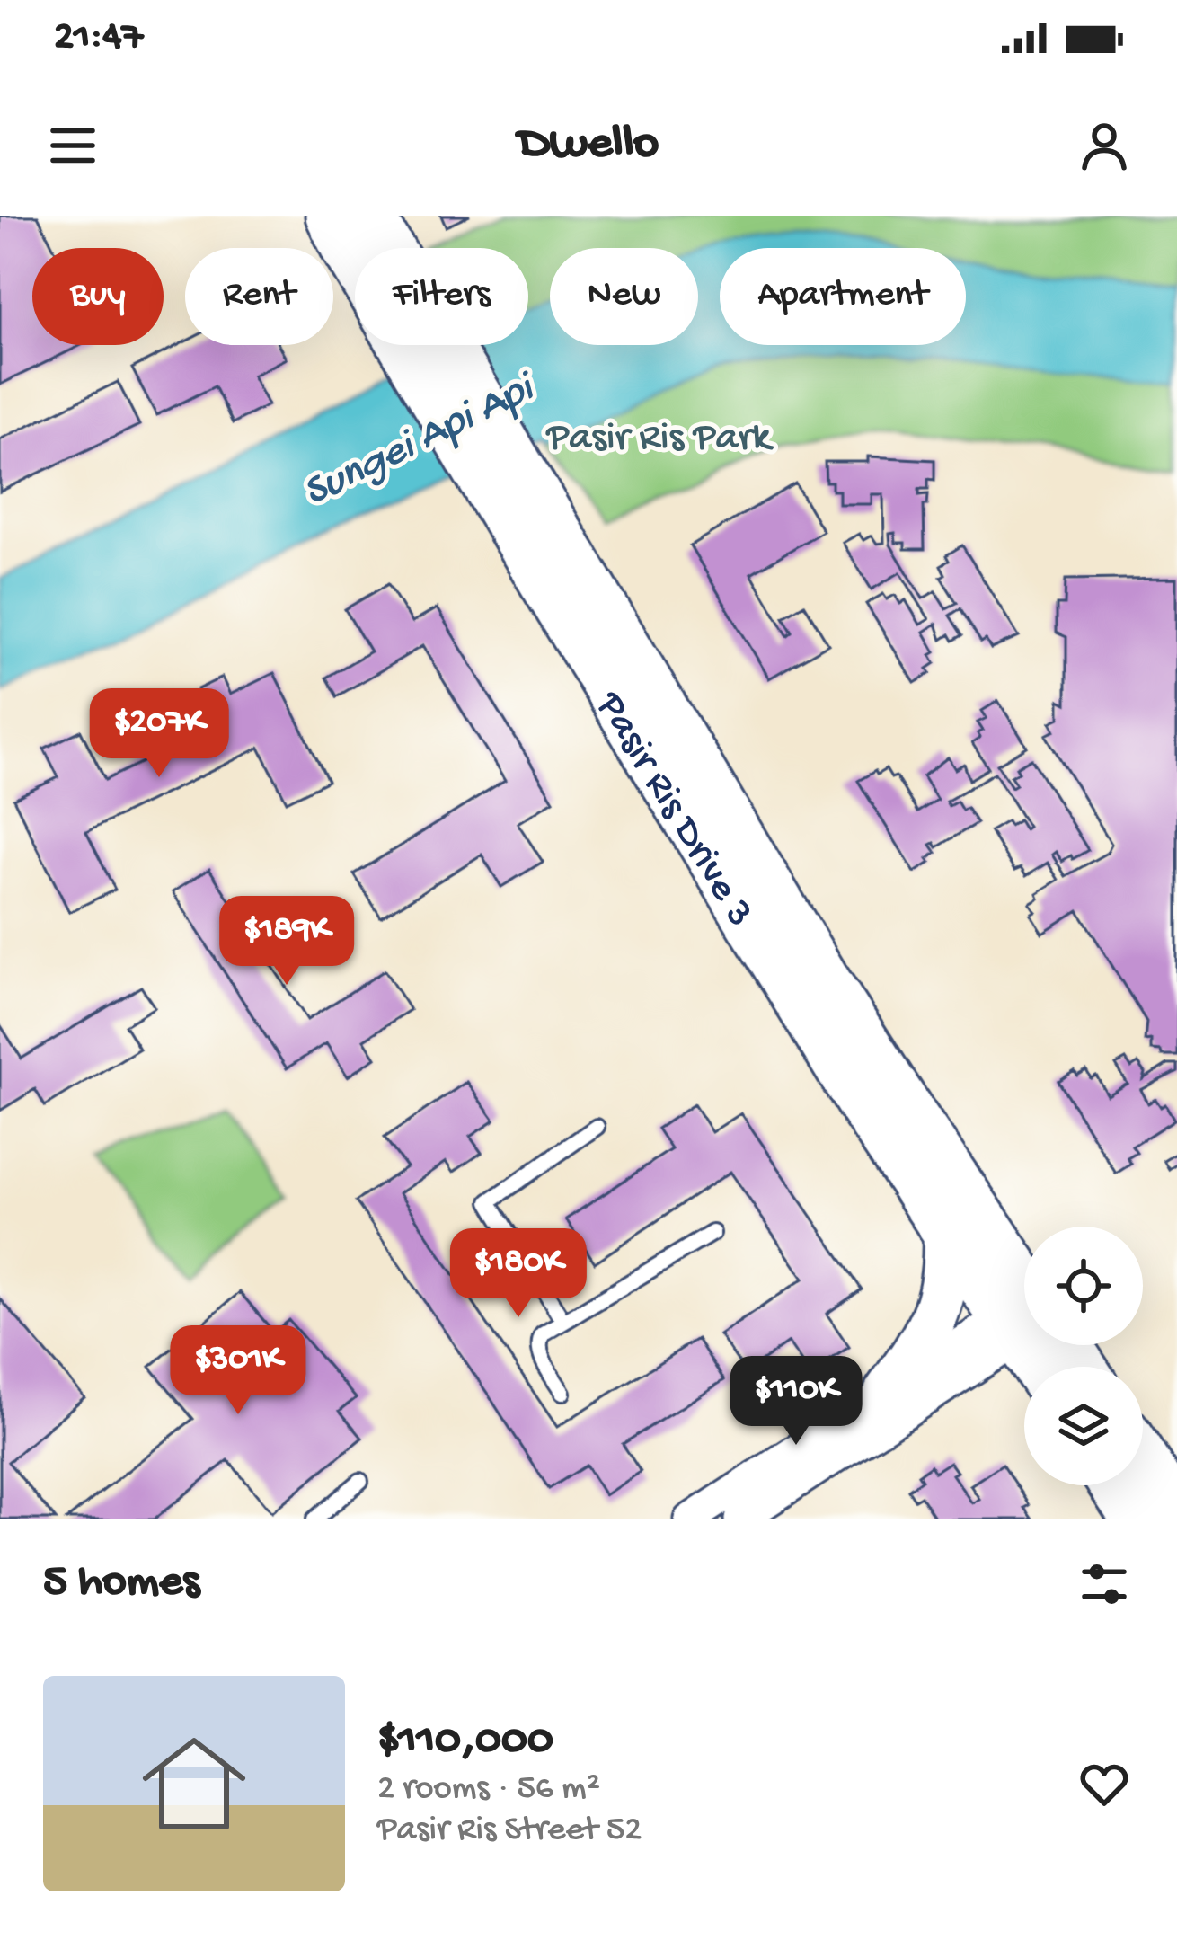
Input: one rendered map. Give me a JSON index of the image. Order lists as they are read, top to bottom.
{
  "streets": {
    "main road": ["Pasir Ris Drive 3"]
  },
  "water": ["Sungei Api Api"],
  "parks": ["Pasir Ris Park"],
  "page": {
    "status": "21:47",
    "header": "Dwello",
    "chip": [
      "Buy",
      "Rent",
      "Filters",
      "New",
      "Apartment"
    ],
    "price": [
      "$207K",
      "$189K",
      "$180K",
      "$301K",
      "$110K"
    ],
    "heading": "5 homes",
    "list": [
      {
        "name": "$110,000",
        "note": "2 rooms · 56 m² · Pasir Ris Street 52"
      }
    ]
  }
}
